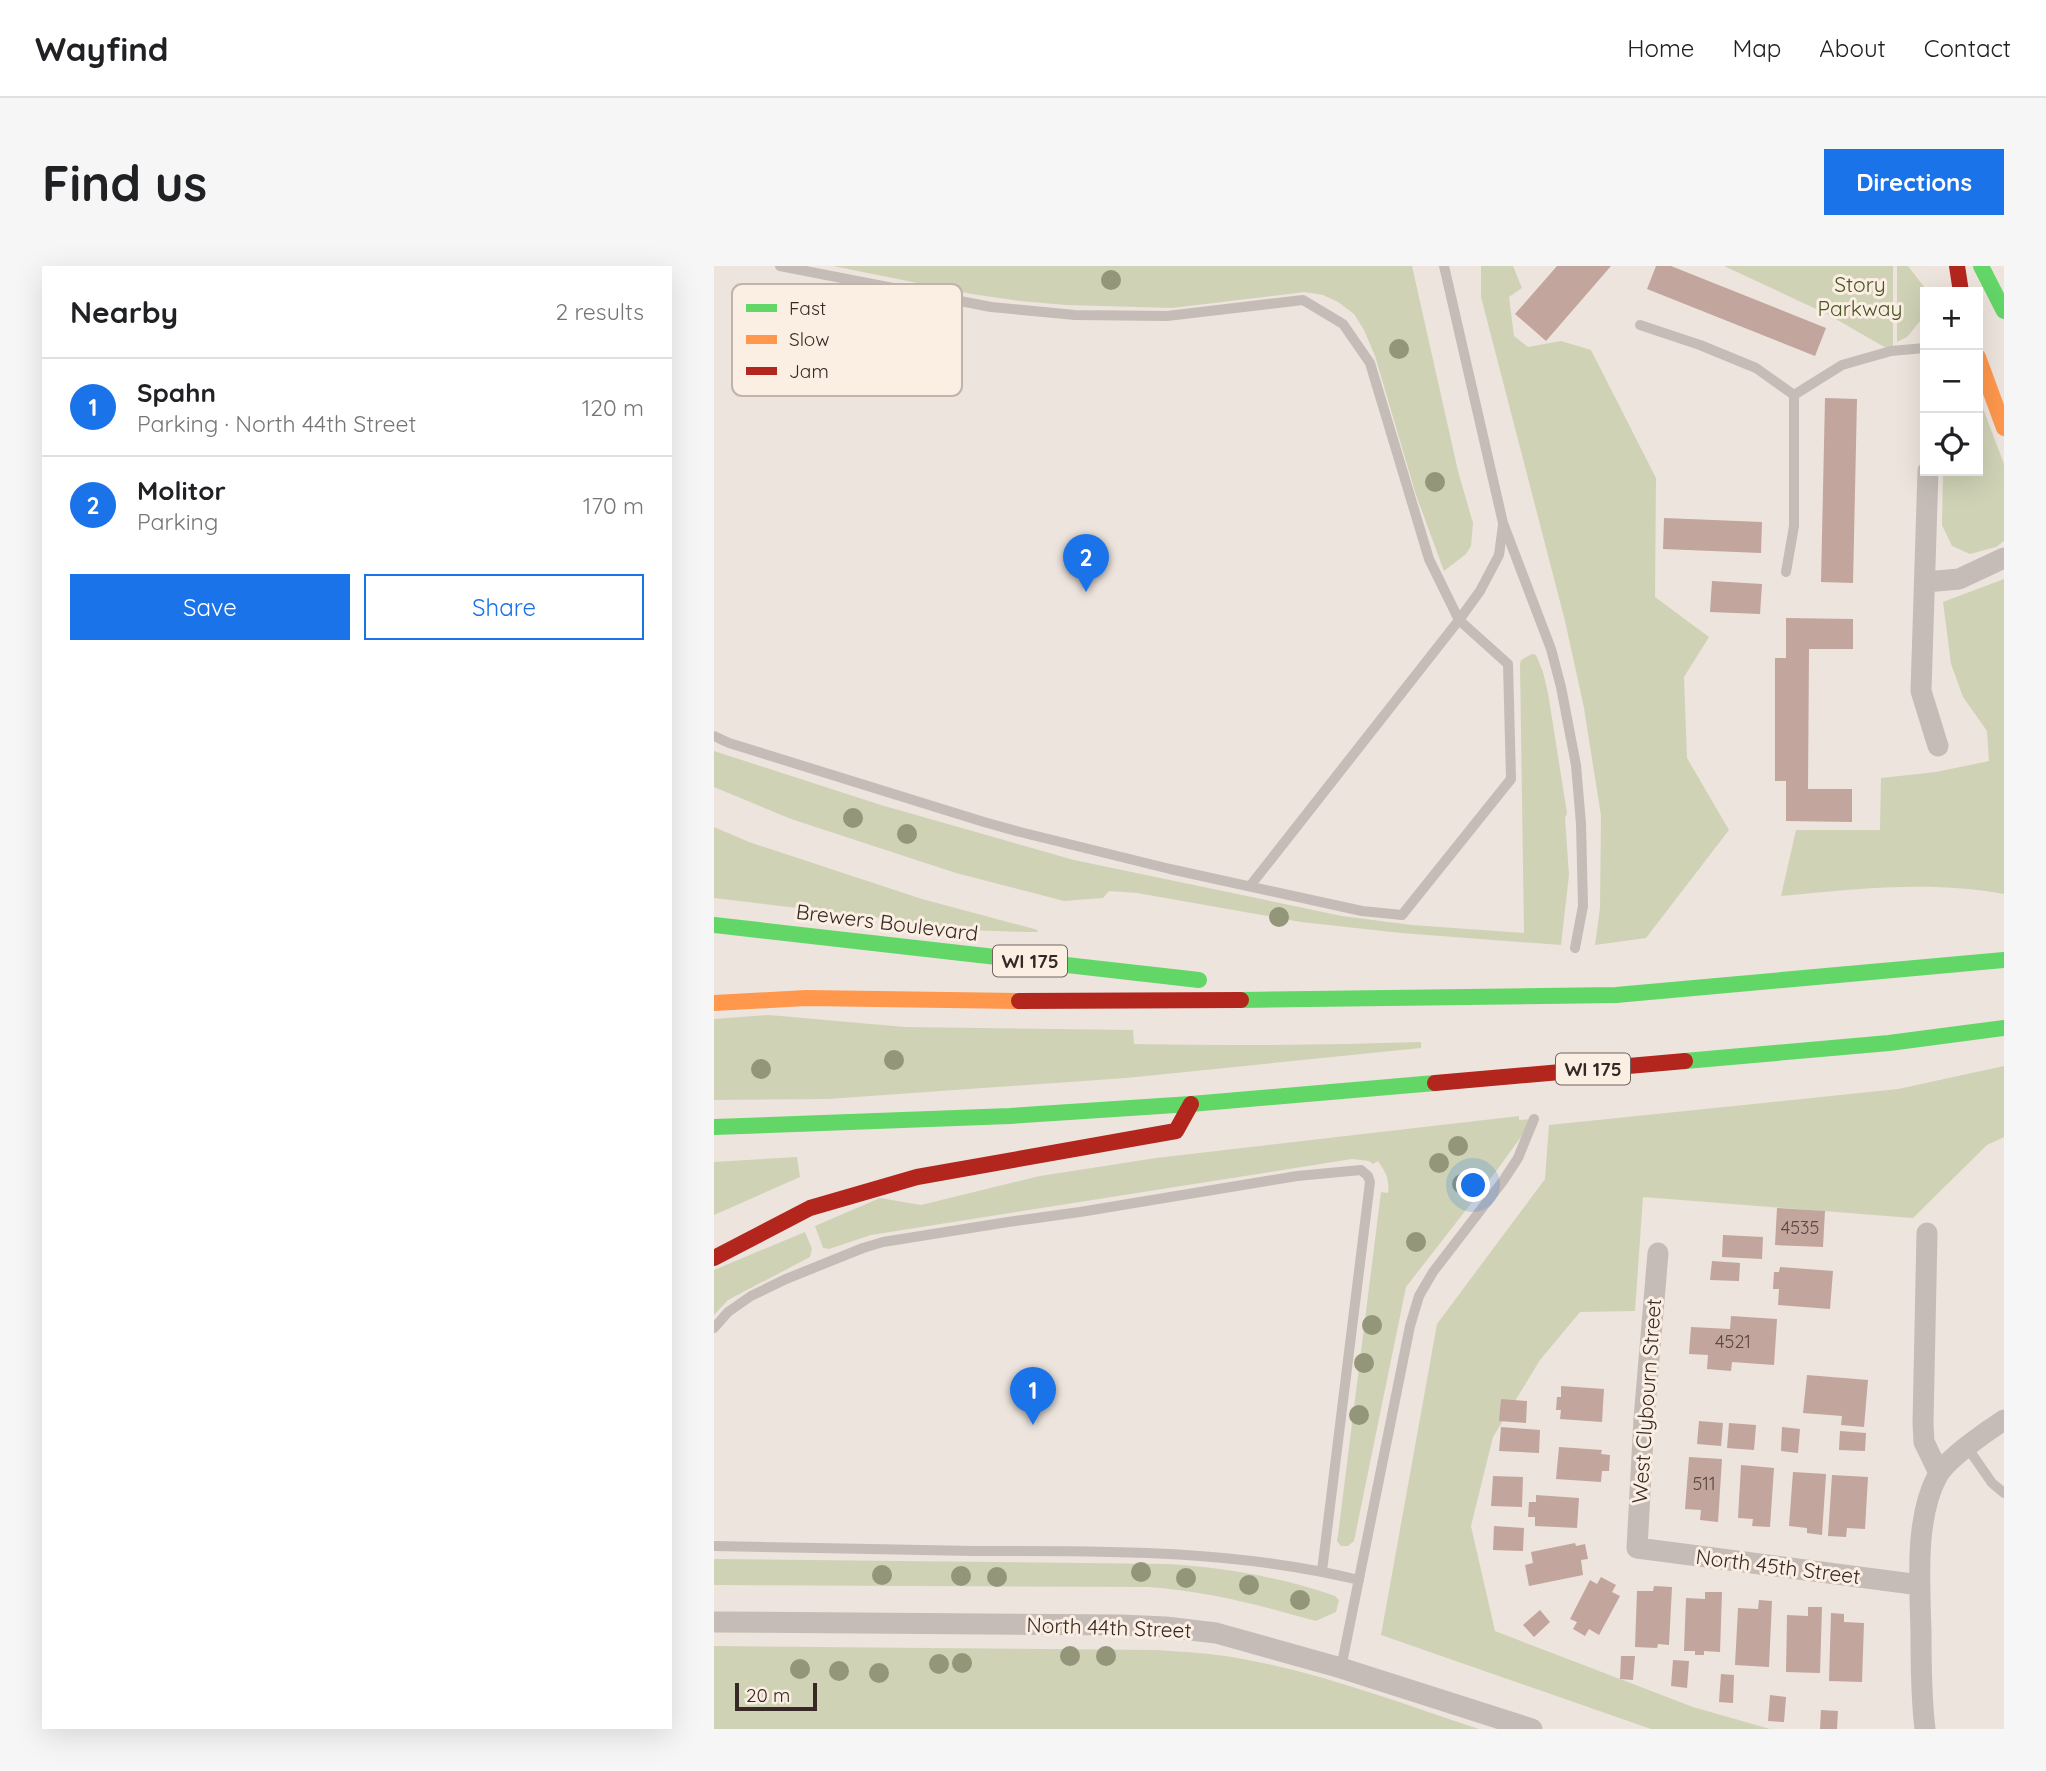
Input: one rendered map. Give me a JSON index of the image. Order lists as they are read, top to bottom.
{
  "streets": {
    "main road": ["Brewers Boulevard", "WI 175"],
    "street": ["West Clybourn Street", "North 45th Street", "North 44th Street"]
  },
  "crossings": [
    ["West Clybourn Street", "North 45th Street"]
  ],
  "parks": ["Story Parkway"],
  "house_numbers": ["4535", "4521", "511"],
  "legend": ["Fast", "Slow", "Jam"],
  "scale_bar": "20 m",
  "page": {
    "header": "Wayfind",
    "nav": [
      "Home",
      "Map",
      "About",
      "Contact"
    ],
    "buttons": [
      "Directions",
      ["Save", "Share"]
    ],
    "title": "Find us",
    "heading": ["Nearby", "2 results"],
    "map_buttons": ["+", "−"],
    "list": [
      {
        "mark": "1",
        "name": "Spahn",
        "note": "Parking · North 44th Street",
        "value": "120 m"
      },
      {
        "mark": "2",
        "name": "Molitor",
        "note": "Parking",
        "value": "170 m"
      }
    ],
    "pins": ["2", "1"],
    "scale": "20 m"
  }
}
